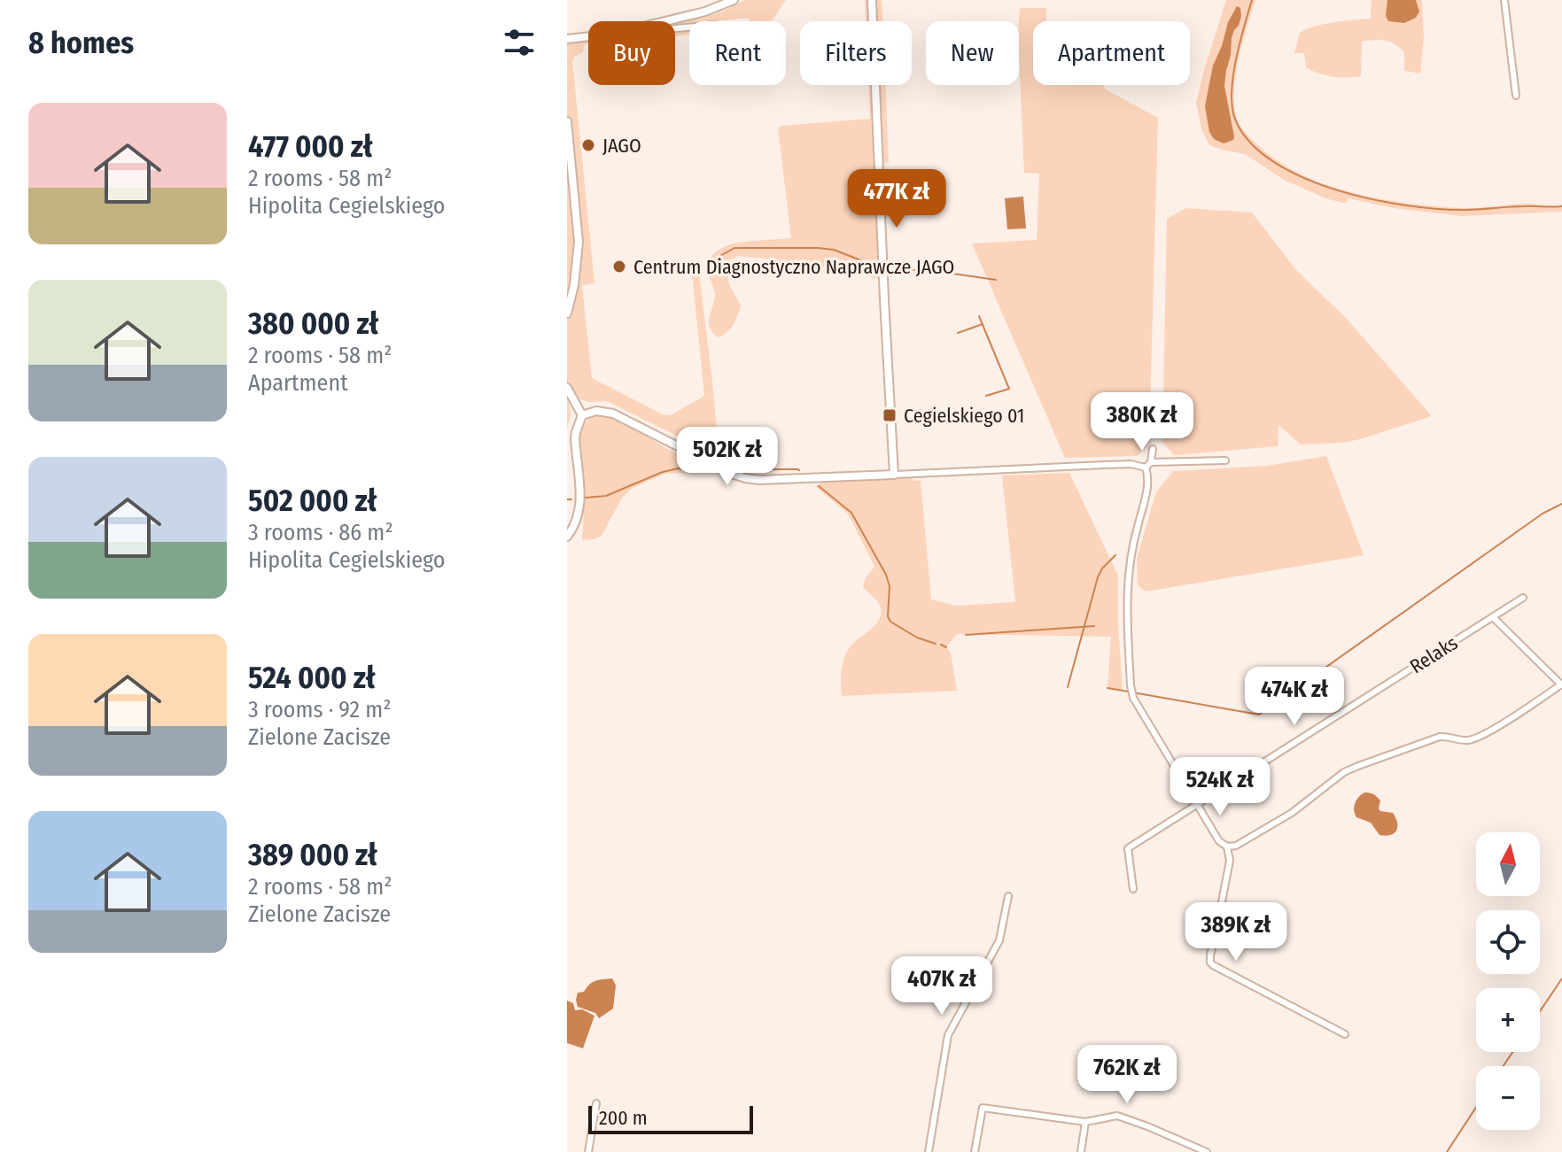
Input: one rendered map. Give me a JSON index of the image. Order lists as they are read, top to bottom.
{
  "streets": {
    "street": ["Relaks"]
  },
  "places": {
    "other": ["JAGO", "Centrum Diagnostyczno Naprawcze JAGO"],
    "transit": ["Cegielskiego 01"]
  },
  "scale_bar": "200 m",
  "north": "top",
  "page": {
    "heading": "8 homes",
    "chip": [
      "Buy",
      "Rent",
      "Filters",
      "New",
      "Apartment"
    ],
    "list": [
      {
        "name": "477 000 zł",
        "note": "2 rooms · 58 m² · Hipolita Cegielskiego"
      },
      {
        "name": "380 000 zł",
        "note": "2 rooms · 58 m² · Apartment"
      },
      {
        "name": "502 000 zł",
        "note": "3 rooms · 86 m² · Hipolita Cegielskiego"
      },
      {
        "name": "524 000 zł",
        "note": "3 rooms · 92 m² · Zielone Zacisze"
      },
      {
        "name": "389 000 zł",
        "note": "2 rooms · 58 m² · Zielone Zacisze"
      }
    ],
    "price": [
      "477K zł",
      "380K zł",
      "502K zł",
      "474K zł",
      "524K zł",
      "389K zł",
      "407K zł",
      "762K zł"
    ],
    "map_buttons": ["+", "−"],
    "scale": "200 m"
  }
}
